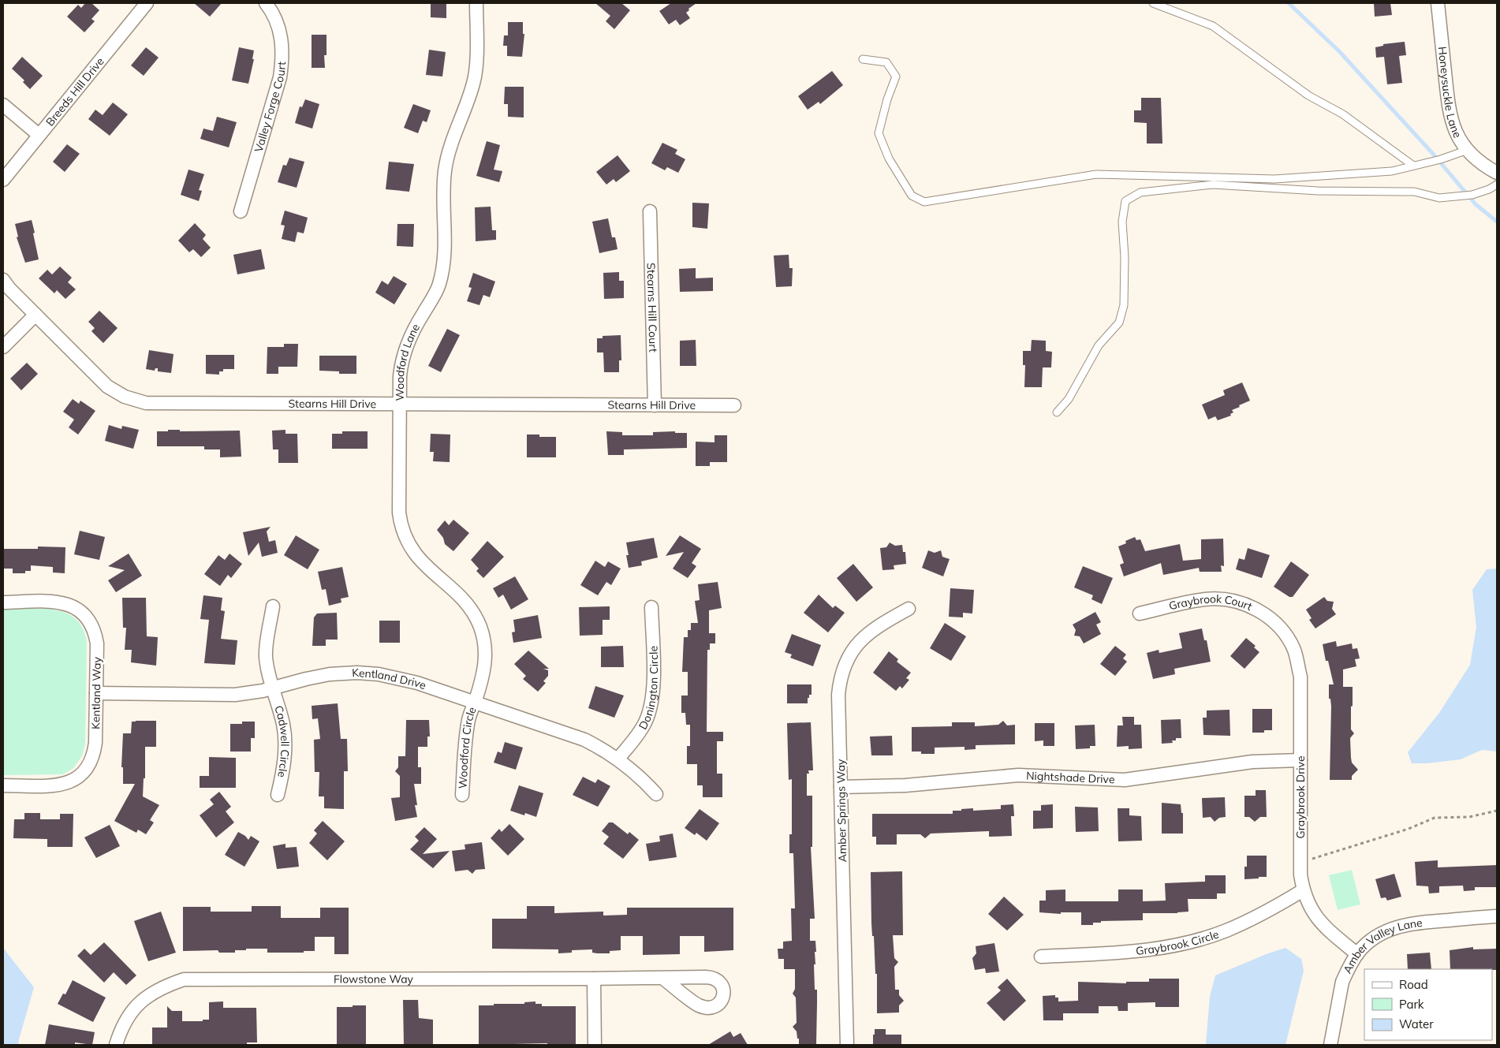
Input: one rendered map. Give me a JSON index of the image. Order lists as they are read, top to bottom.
{
  "streets": {
    "street": [
      "Breeds Hill Drive",
      "Honeysuckle Lane",
      "Valley Forge Court",
      "Stearns Hill Court",
      "Woodford Lane",
      "Stearns Hill Drive",
      "Graybrook Court",
      "Kentland Drive",
      "Donington Circle",
      "Kentland Way",
      "Cadwell Circle",
      "Woodford Circle",
      "Nightshade Drive",
      "Graybrook Drive",
      "Amber Springs Way",
      "Graybrook Circle",
      "Amber Valley Lane",
      "Flowstone Way"
    ]
  },
  "crossings": [
    ["Stearns Hill Court", "Stearns Hill Drive"],
    ["Woodford Lane", "Stearns Hill Drive"],
    ["Woodford Lane", "Kentland Drive"],
    ["Woodford Lane", "Woodford Circle"],
    ["Graybrook Court", "Graybrook Drive"],
    ["Kentland Drive", "Donington Circle"],
    ["Kentland Drive", "Kentland Way"],
    ["Kentland Drive", "Cadwell Circle"],
    ["Kentland Drive", "Woodford Circle"],
    ["Nightshade Drive", "Graybrook Drive"],
    ["Nightshade Drive", "Amber Springs Way"],
    ["Graybrook Drive", "Graybrook Circle"],
    ["Graybrook Drive", "Amber Valley Lane"]
  ],
  "legend": ["Road", "Park", "Water"]
}
